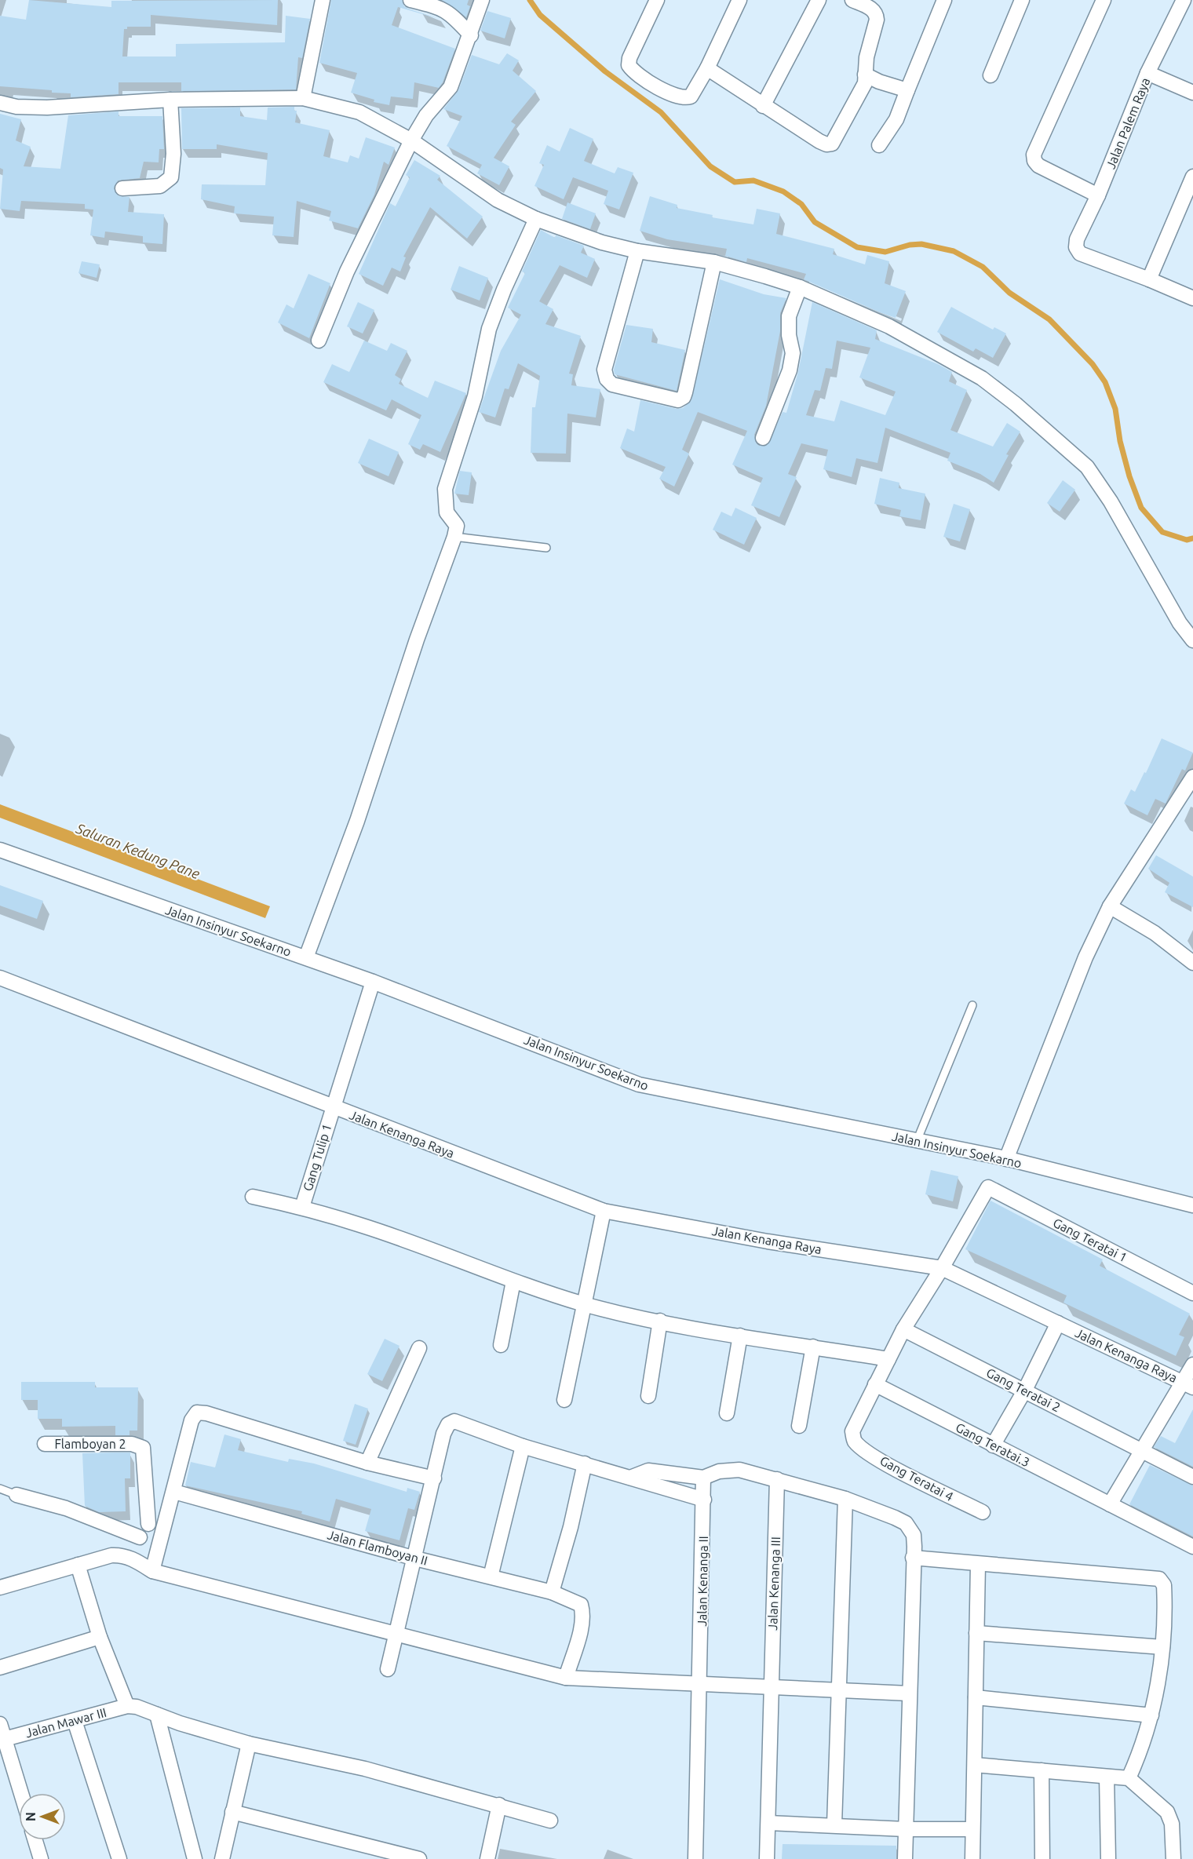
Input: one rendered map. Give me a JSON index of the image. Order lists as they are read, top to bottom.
{
  "streets": {
    "street": [
      "Jalan Palem Raya",
      "Jalan Insinyur Soekarno",
      "Jalan Kenanga Raya",
      "Gang Tulip 1",
      "Gang Teratai 1",
      "Gang Teratai 2",
      "Flamboyan 2",
      "Gang Teratai.3",
      "Gang Teratai 4",
      "Jalan Flamboyan II",
      "Jalan Kenanga II",
      "Jalan Kenanga III",
      "Jalan Mawar III"
    ]
  },
  "crossings": [
    ["Jalan Insinyur Soekarno", "Gang Tulip 1"],
    ["Jalan Kenanga Raya", "Gang Tulip 1"],
    ["Jalan Kenanga Raya", "Gang Teratai 1"],
    ["Gang Teratai.3", "Gang Teratai 4"]
  ],
  "water": ["Saluran Kedung Pane"],
  "north": "left"
}
